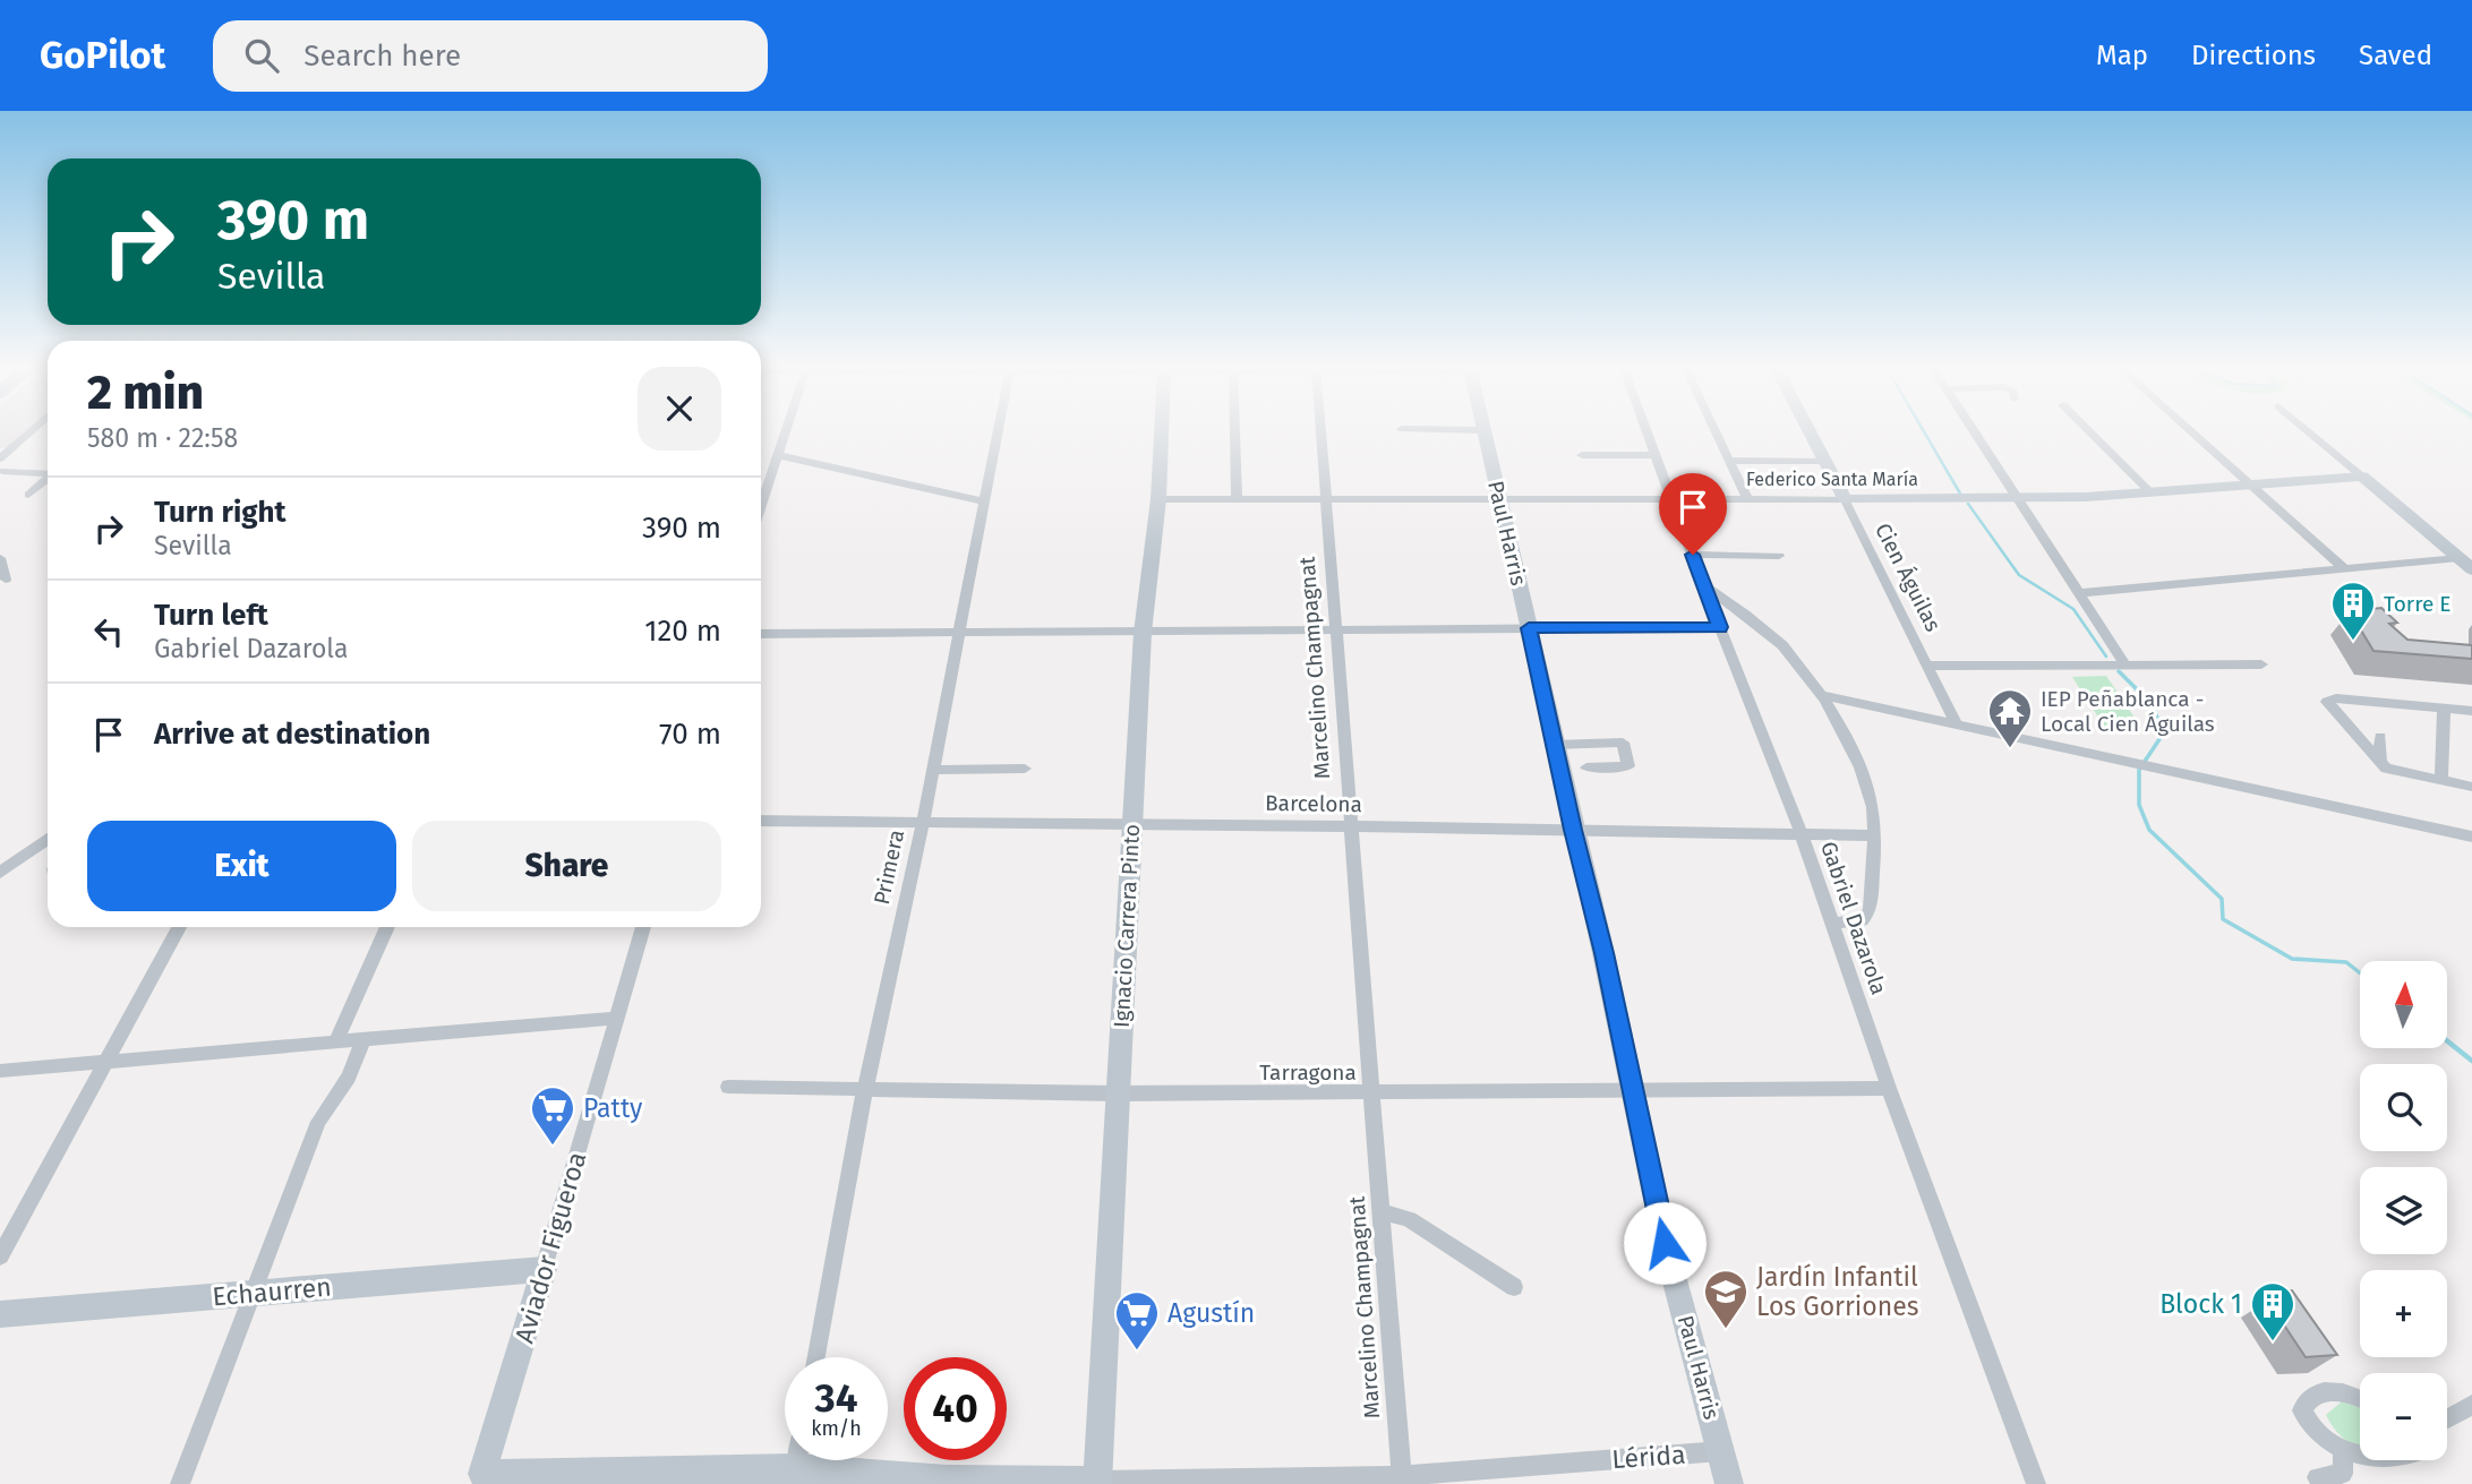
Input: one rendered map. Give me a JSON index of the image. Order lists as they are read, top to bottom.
{
  "streets": {
    "street": [
      "Federico Santa María",
      "Paul Harris",
      "Cien Águilas",
      "Marcelino Champagnat",
      "Barcelona",
      "Primera",
      "Gabriel Dazarola",
      "Ignacio Carrera Pinto",
      "Tarragona",
      "Aviador Figueroa",
      "Echaurren",
      "Lérida"
    ]
  },
  "crossings": [
    ["Federico Santa María", "Paul Harris"],
    ["Federico Santa María", "Cien Águilas"],
    ["Federico Santa María", "Marcelino Champagnat"],
    ["Federico Santa María", "Gabriel Dazarola"],
    ["Federico Santa María", "Ignacio Carrera Pinto"],
    ["Paul Harris", "Barcelona"],
    ["Paul Harris", "Tarragona"],
    ["Paul Harris", "Lérida"],
    ["Marcelino Champagnat", "Barcelona"],
    ["Marcelino Champagnat", "Tarragona"],
    ["Marcelino Champagnat", "Lérida"],
    ["Barcelona", "Primera"],
    ["Barcelona", "Gabriel Dazarola"],
    ["Barcelona", "Ignacio Carrera Pinto"],
    ["Primera", "Tarragona"],
    ["Gabriel Dazarola", "Tarragona"],
    ["Ignacio Carrera Pinto", "Tarragona"],
    ["Ignacio Carrera Pinto", "Lérida"],
    ["Aviador Figueroa", "Echaurren"],
    ["Aviador Figueroa", "Lérida"]
  ],
  "places": {
    "building": ["Torre E", "Block 1"],
    "temple": ["IEP Peñablanca - Local Cien Águilas"],
    "supermarket": ["Patty", "Agustín"],
    "school or university": ["Jardín Infantil Los Gorriones"]
  },
  "north": "top",
  "page": {
    "header": "GoPilot",
    "search": "Search here",
    "nav": ["Map", "Directions", "Saved"],
    "turn": ["390 m", "Sevilla"],
    "heading": ["2 min", "580 m · 22:58"],
    "list": [
      {
        "name": "Turn right",
        "note": "Sevilla",
        "value": "390 m"
      },
      {
        "name": "Turn left",
        "note": "Gabriel Dazarola",
        "value": "120 m"
      },
      {
        "name": "Arrive at destination",
        "value": "70 m"
      }
    ],
    "buttons": ["Exit", "Share"],
    "map_buttons": ["+", "−"],
    "speed": "34 km/h",
    "limit": "40"
  }
}
